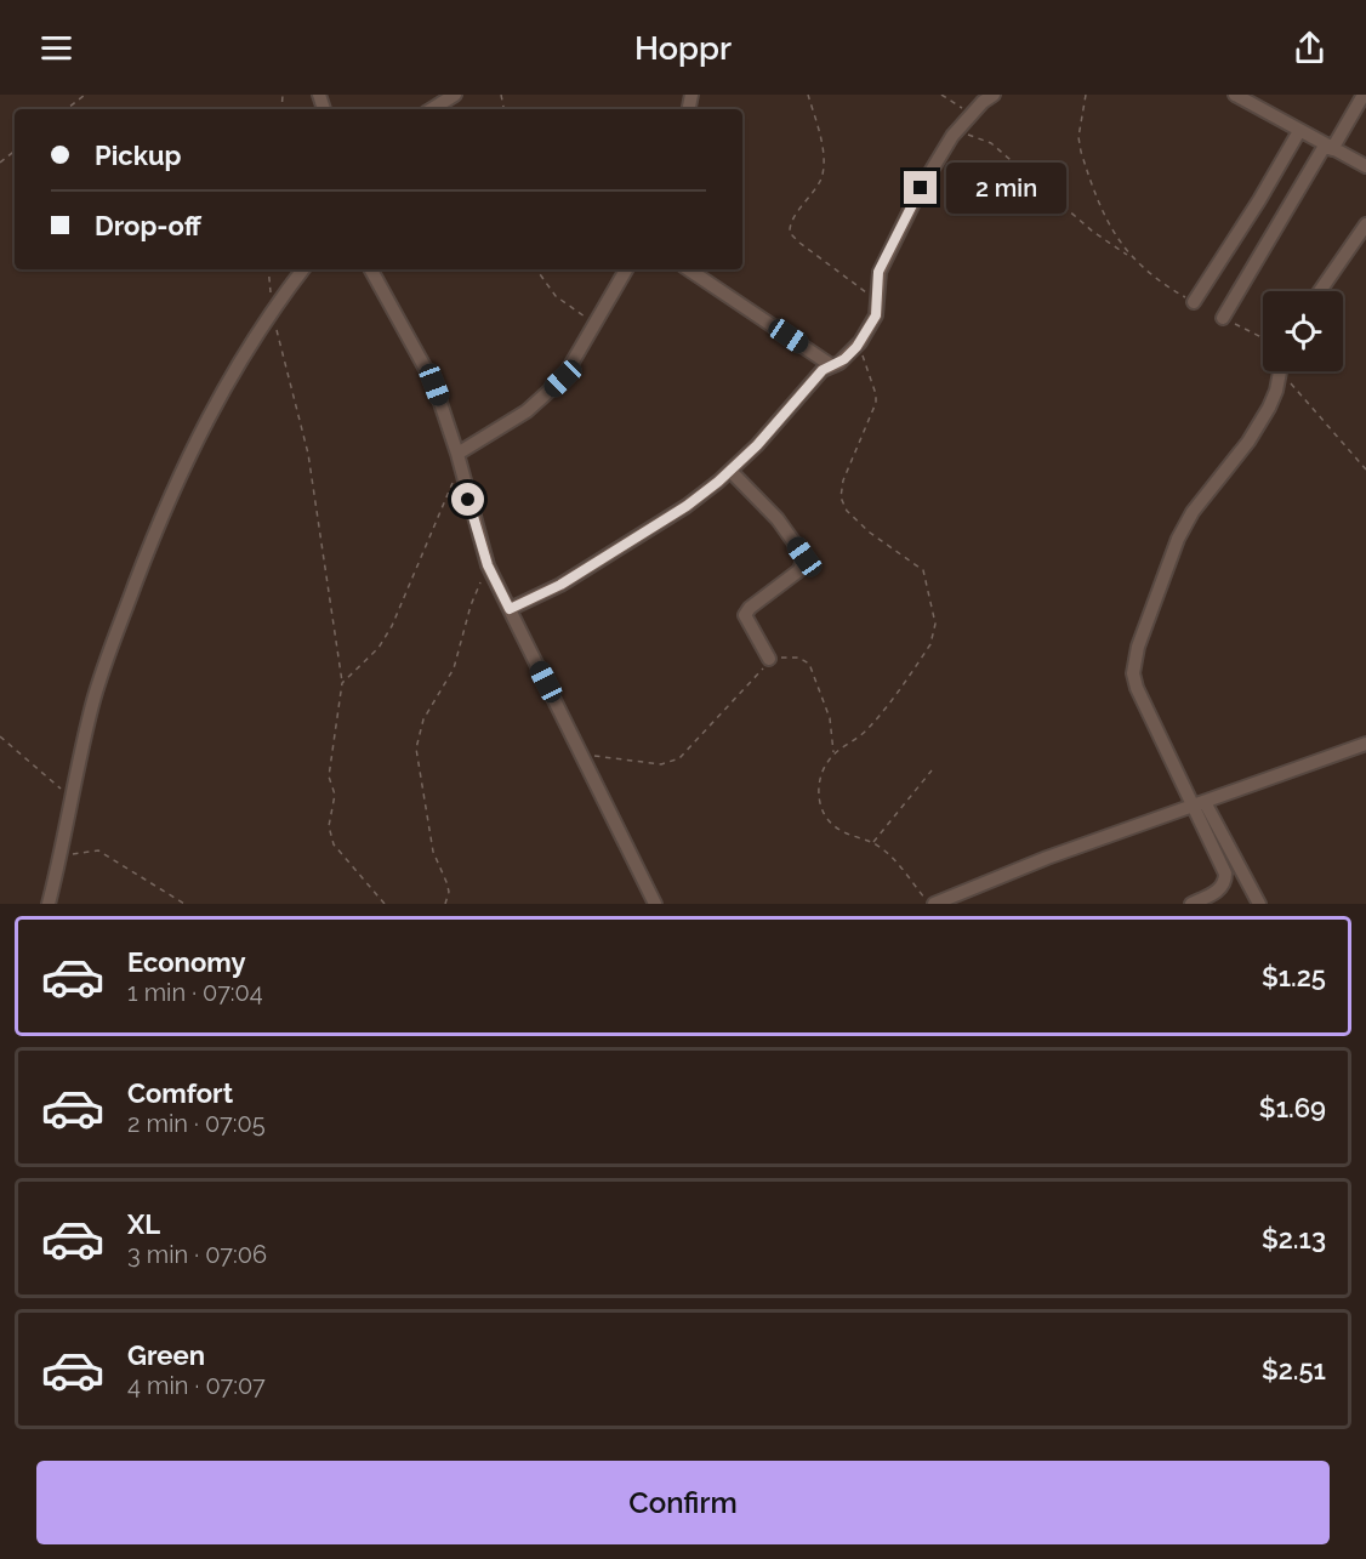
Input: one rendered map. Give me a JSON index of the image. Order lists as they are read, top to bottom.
{
  "page": {
    "header": "Hoppr",
    "banner": ["Pickup", "Drop-off"],
    "bubble": "2 min",
    "list": [
      {
        "name": "Economy",
        "note": "1 min · 07:04",
        "value": "$1.25"
      },
      {
        "name": "Comfort",
        "note": "2 min · 07:05",
        "value": "$1.69"
      },
      {
        "name": "XL",
        "note": "3 min · 07:06",
        "value": "$2.13"
      },
      {
        "name": "Green",
        "note": "4 min · 07:07",
        "value": "$2.51"
      }
    ],
    "buttons": "Confirm"
  }
}
